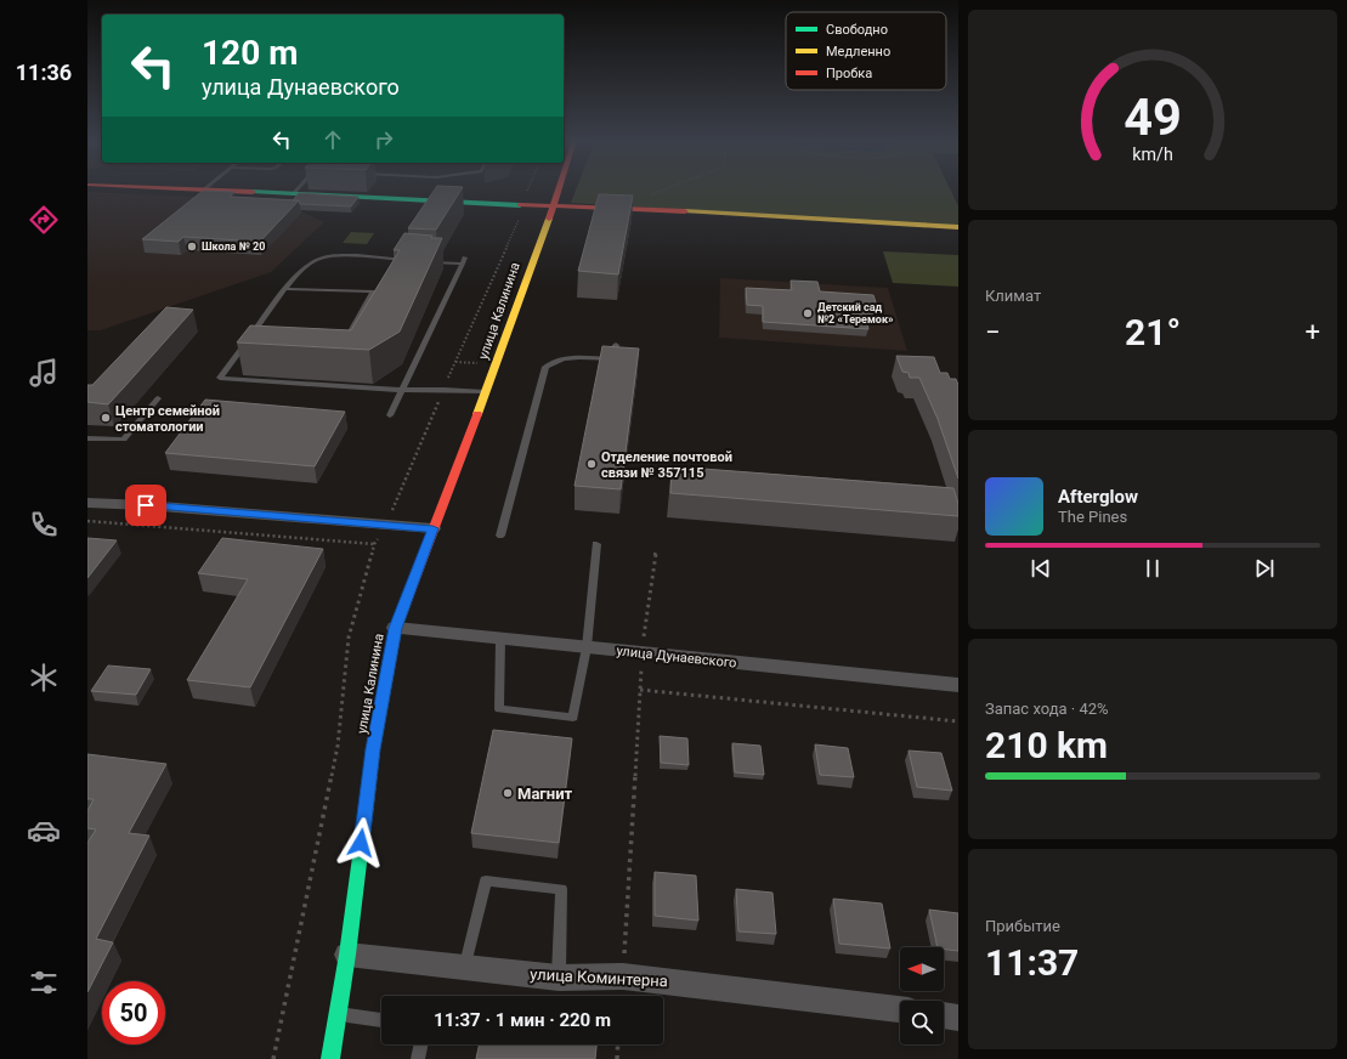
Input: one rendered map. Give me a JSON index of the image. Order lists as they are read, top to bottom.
{
  "streets": {
    "main road": ["улица Калинина"],
    "street": ["улица Дунаевского", "улица Коминтерна"]
  },
  "crossings": [
    ["улица Калинина", "улица Дунаевского"],
    ["улица Калинина", "улица Коминтерна"]
  ],
  "places": [
    "Школа № 20",
    "Детский сад №2 «Теремок»",
    "Центр cемейной cтоматологии",
    "Отделение почтовой связи № 357115",
    "Магнит"
  ],
  "legend": ["Свободно", "Медленно", "Пробка"],
  "north": "left",
  "page": {
    "tabs": "11:36",
    "turn": ["120 m", "улица Дунаевского"],
    "tile": [
      "Климат",
      ["Запас хода · 42%", "210 km"],
      ["Прибытие", "11:37"]
    ],
    "heat": ["−", "21°", "+"],
    "song": ["Afterglow", "The Pines"],
    "limit": "50",
    "trip": "11:37 · 1 мин · 220 m",
    "gauge": ["49", "km/h"]
  }
}
